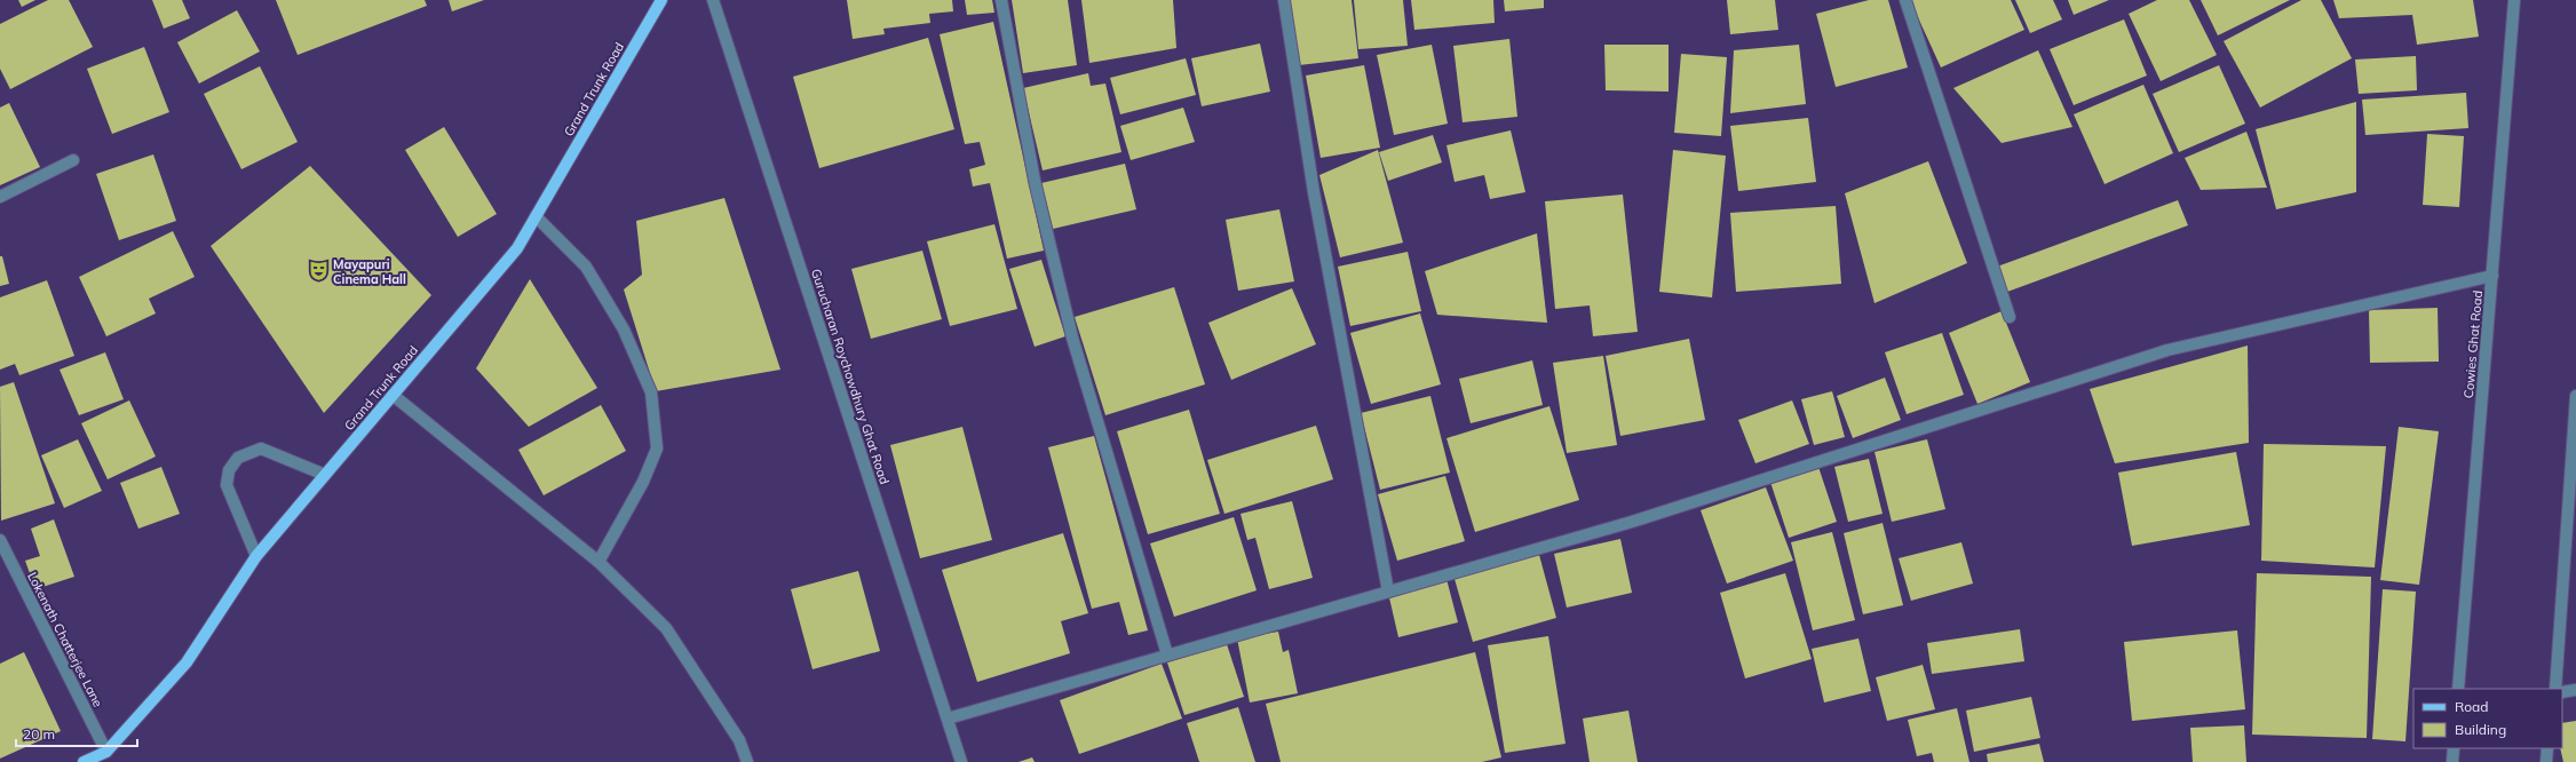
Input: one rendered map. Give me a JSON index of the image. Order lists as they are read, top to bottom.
{
  "streets": {
    "main road": ["Grand Trunk Road"],
    "street": ["Cowies Ghat Road", "Gurucharan Roychowdhury Ghat Road", "Lokenath Chatterjee Lane"]
  },
  "crossings": [
    ["Grand Trunk Road", "Lokenath Chatterjee Lane"]
  ],
  "places": {
    "theatre": ["Mayapuri Cinema Hall"]
  },
  "legend": ["Road", "Building"],
  "scale_bar": "20 m"
}
